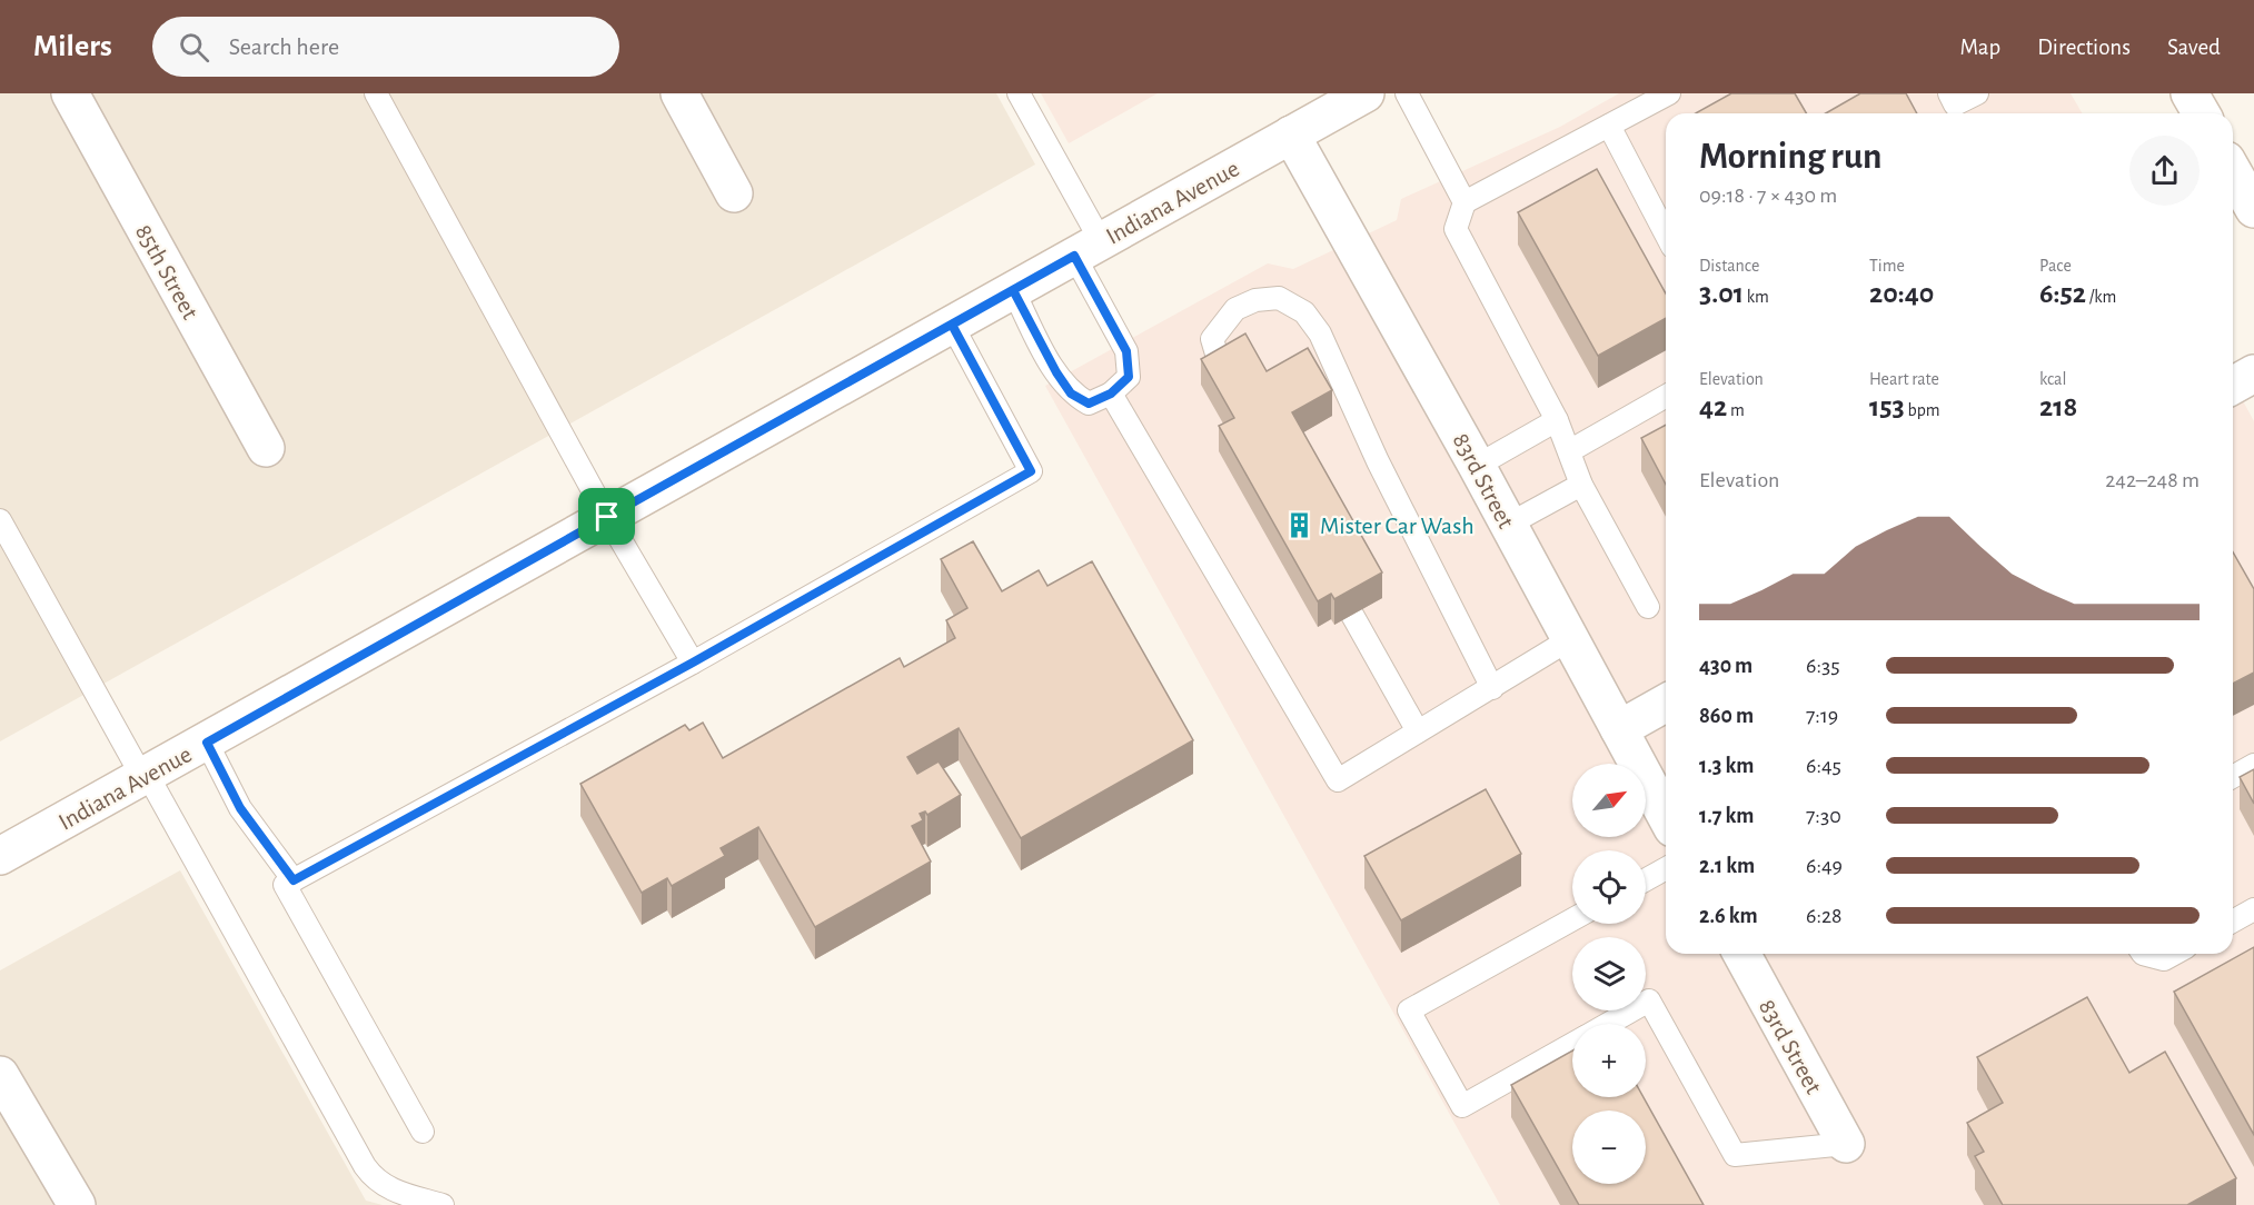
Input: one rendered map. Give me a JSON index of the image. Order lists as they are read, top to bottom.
{
  "streets": {
    "street": ["Indiana Avenue", "85th Street", "83rd Street"]
  },
  "crossings": [
    ["Indiana Avenue", "83rd Street"]
  ],
  "places": {
    "building": ["Mister Car Wash"]
  },
  "north": "top right",
  "page": {
    "header": "Milers",
    "search": "Search here",
    "nav": ["Map", "Directions", "Saved"],
    "heading": ["Morning run", "09:18 · 7 × 430 m"],
    "stats": [
      ["Distance", "3.01 km"],
      ["Time", "20:40"],
      ["Pace", "6:52 /km"],
      ["Elevation", "42 m"],
      ["Heart rate", "153 bpm"],
      ["kcal", "218"]
    ],
    "chart": ["Elevation", "242–248 m"],
    "list": [
      {
        "name": "430 m",
        "note": "6:35"
      },
      {
        "name": "860 m",
        "note": "7:19"
      },
      {
        "name": "1.3 km",
        "note": "6:45"
      },
      {
        "name": "1.7 km",
        "note": "7:30"
      },
      {
        "name": "2.1 km",
        "note": "6:49"
      },
      {
        "name": "2.6 km",
        "note": "6:28"
      }
    ],
    "map_buttons": ["+", "−"]
  }
}
